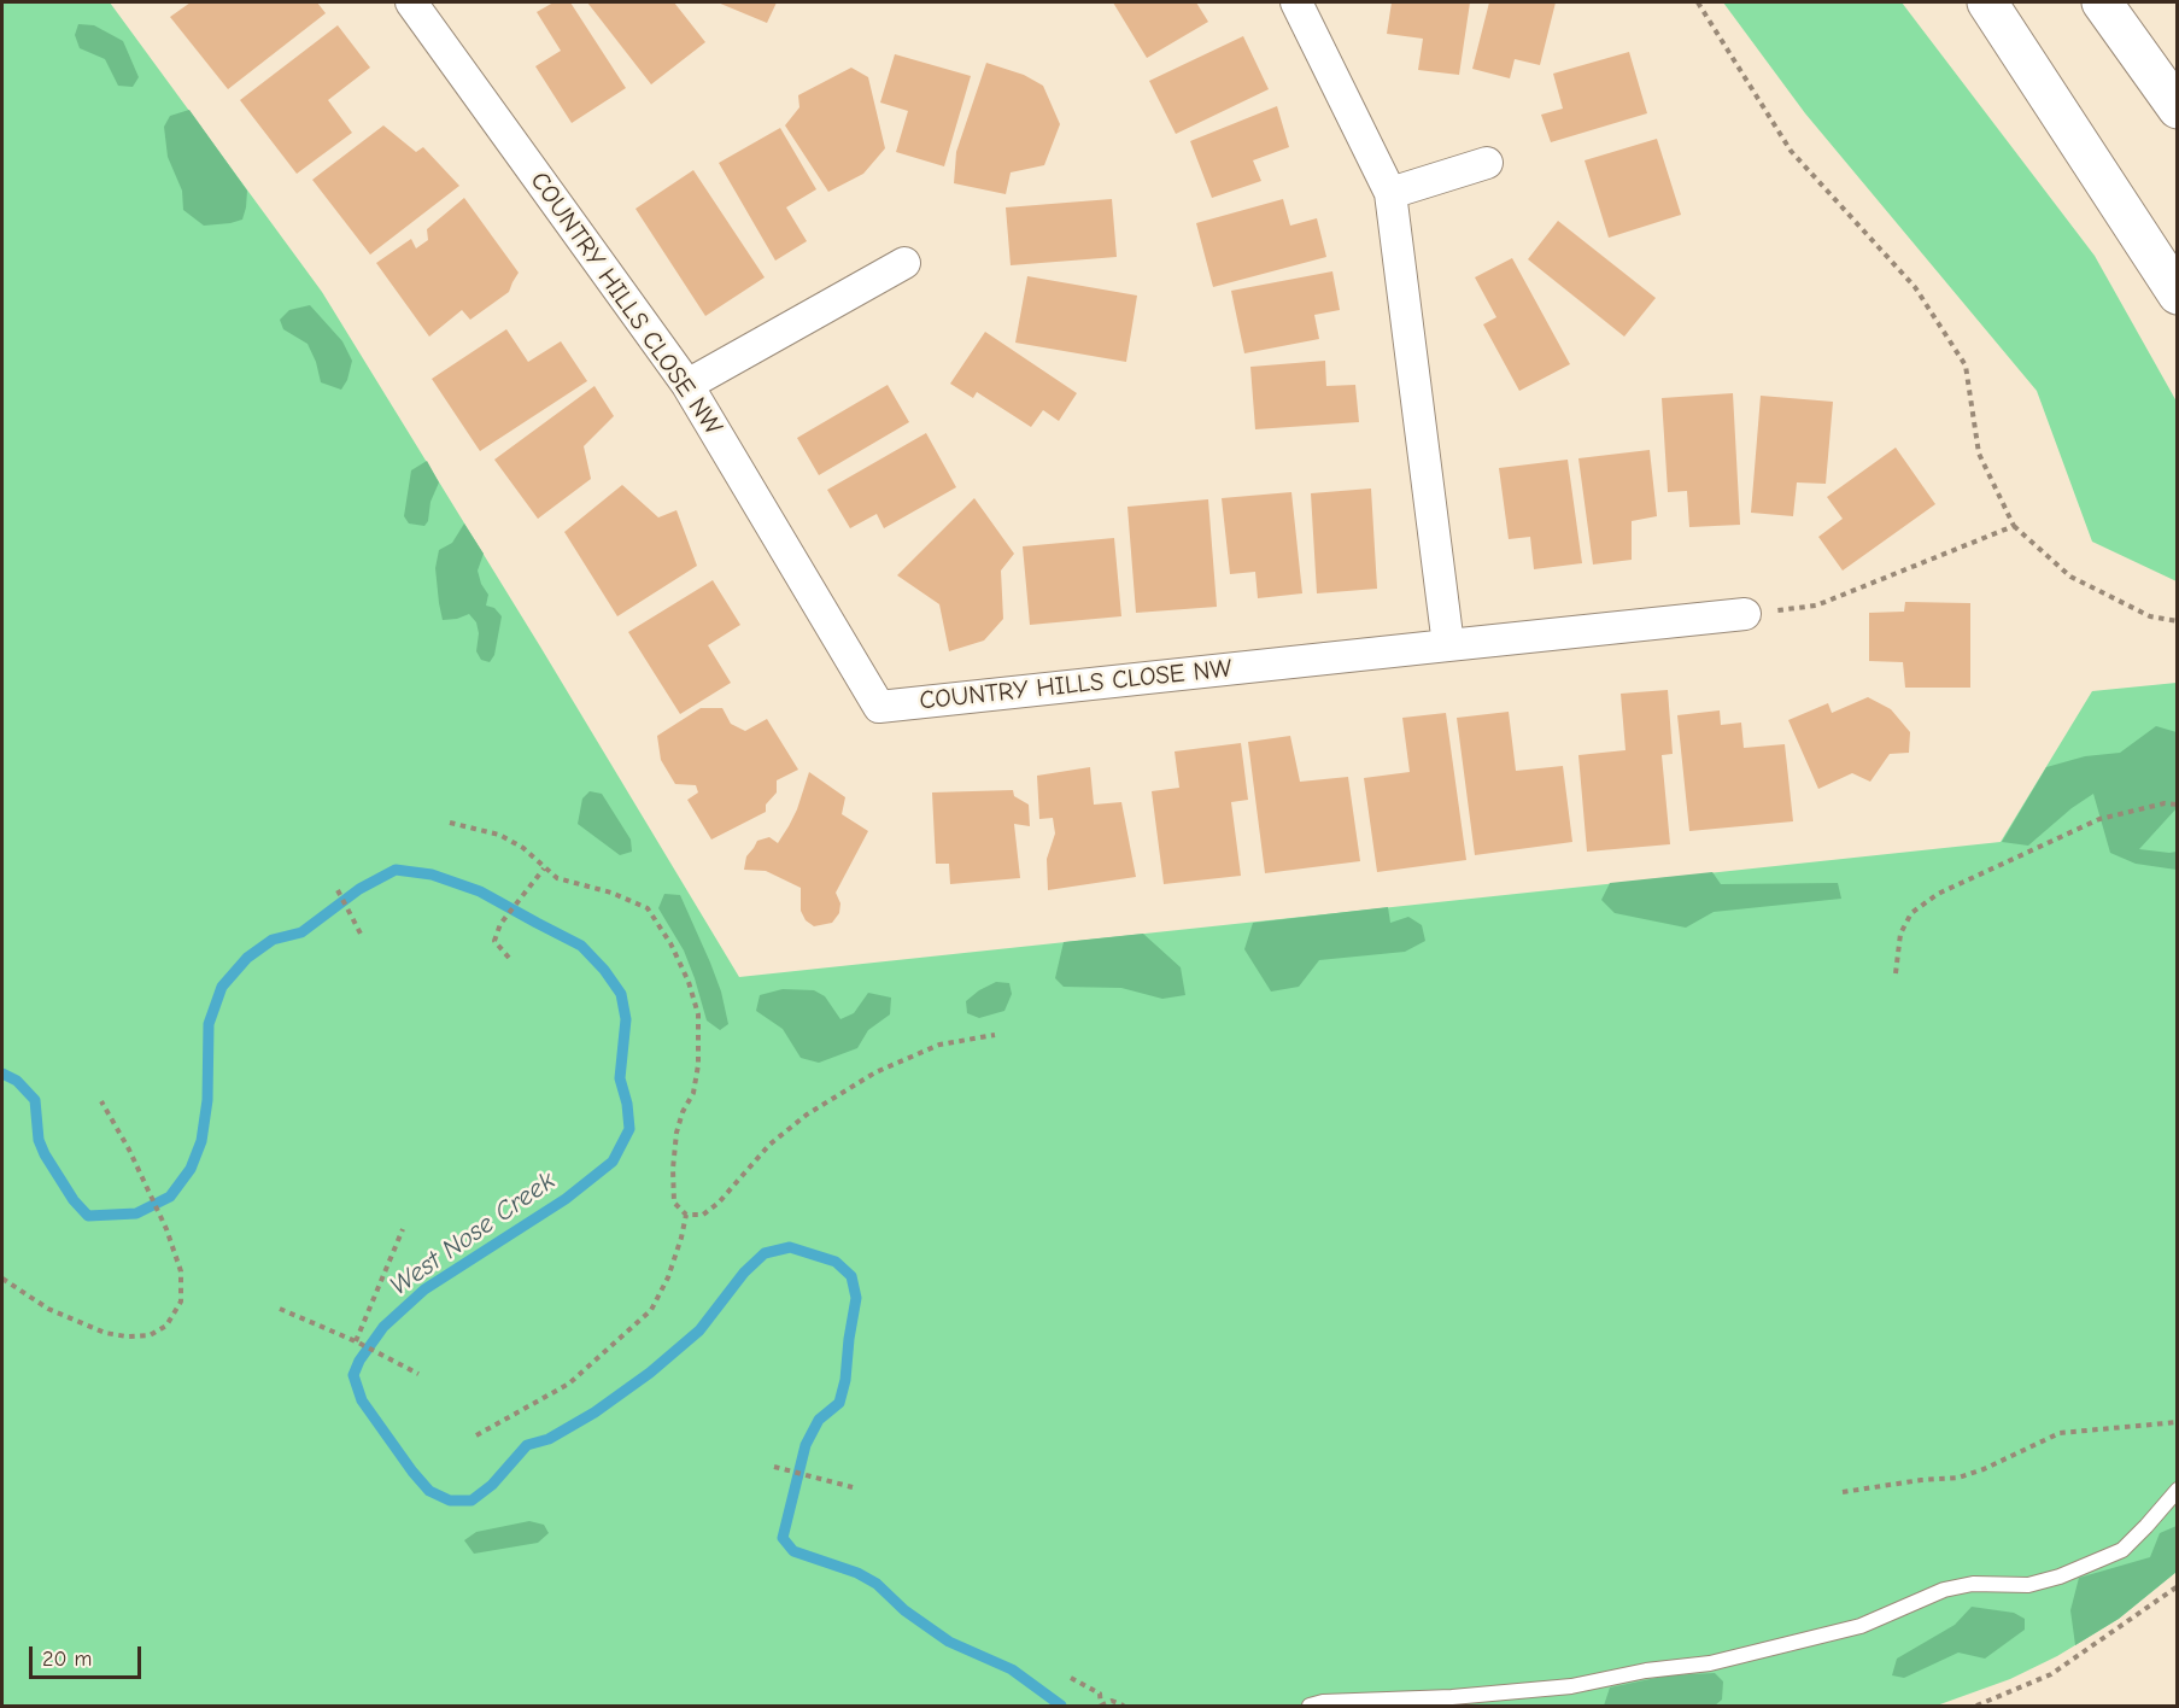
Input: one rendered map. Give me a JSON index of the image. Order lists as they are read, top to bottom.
{
  "streets": {
    "street": ["COUNTRY HILLS CLOSE NW"]
  },
  "water": ["West Nose Creek"],
  "scale_bar": "20 m"
}
